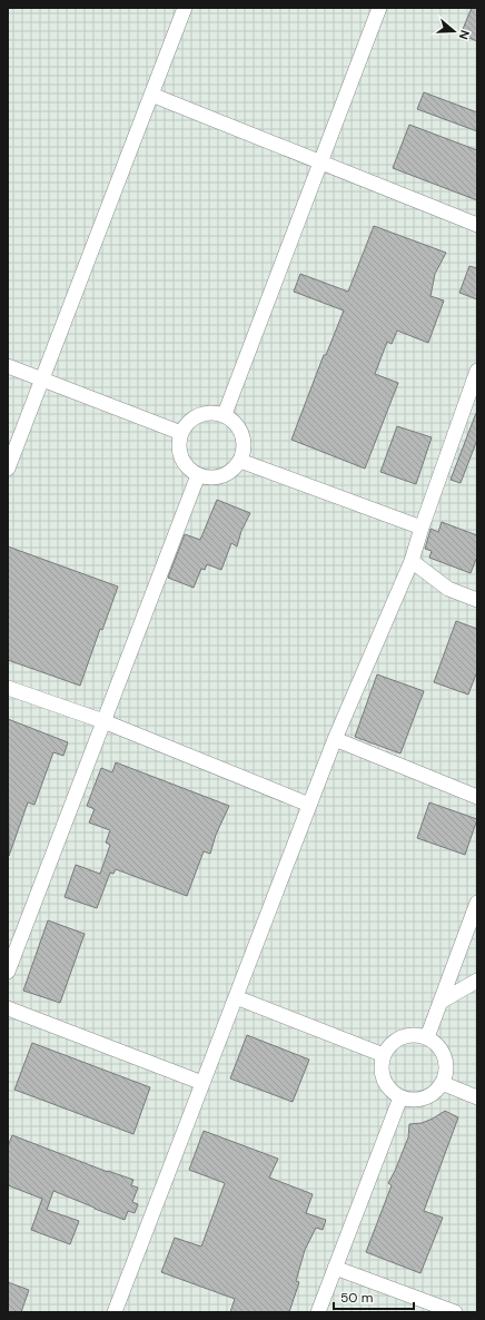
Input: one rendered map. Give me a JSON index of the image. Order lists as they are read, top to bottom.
{
  "scale_bar": "50 m",
  "north": "right"
}
